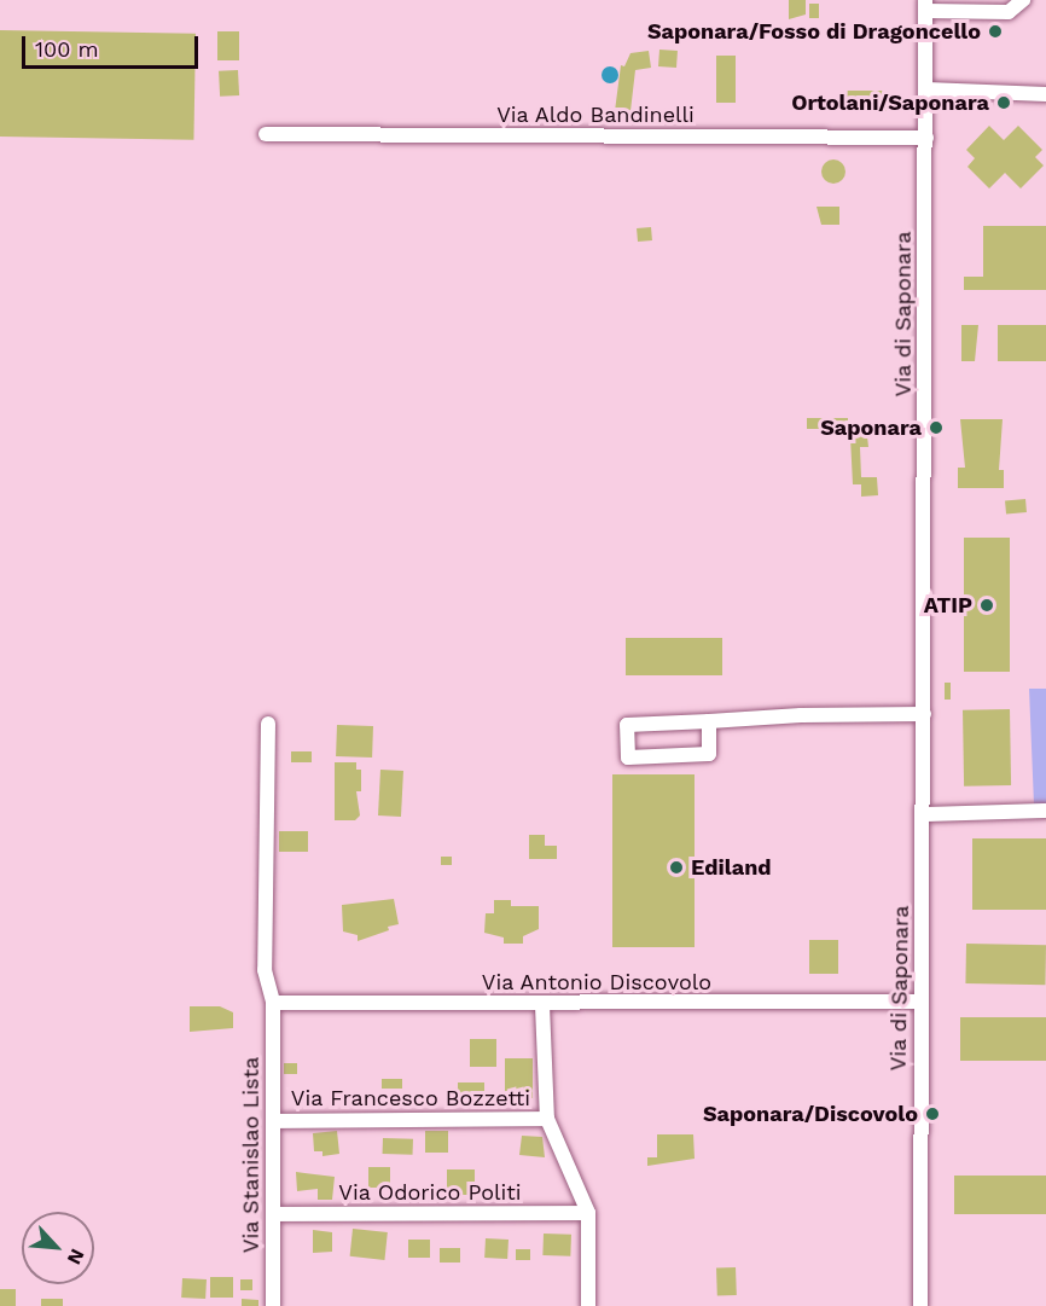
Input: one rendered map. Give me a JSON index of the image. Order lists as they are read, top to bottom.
{
  "streets": {
    "street": [
      "Via Aldo Bandinelli",
      "Via di Saponara",
      "Via Antonio Discovolo",
      "Via Francesco Bozzetti",
      "Via Stanislao Lista",
      "Via Odorico Politi"
    ]
  },
  "crossings": [
    ["Via Aldo Bandinelli", "Via di Saponara"],
    ["Via di Saponara", "Via Antonio Discovolo"],
    ["Via Antonio Discovolo", "Via Stanislao Lista"],
    ["Via Francesco Bozzetti", "Via Stanislao Lista"],
    ["Via Stanislao Lista", "Via Odorico Politi"]
  ],
  "places": [
    "Saponara/Fosso di Dragoncello",
    "Ortolani/Saponara",
    "Saponara",
    "ATIP",
    "Ediland",
    "Saponara/Discovolo"
  ],
  "scale_bar": "100 m",
  "north": "bottom right"
}
